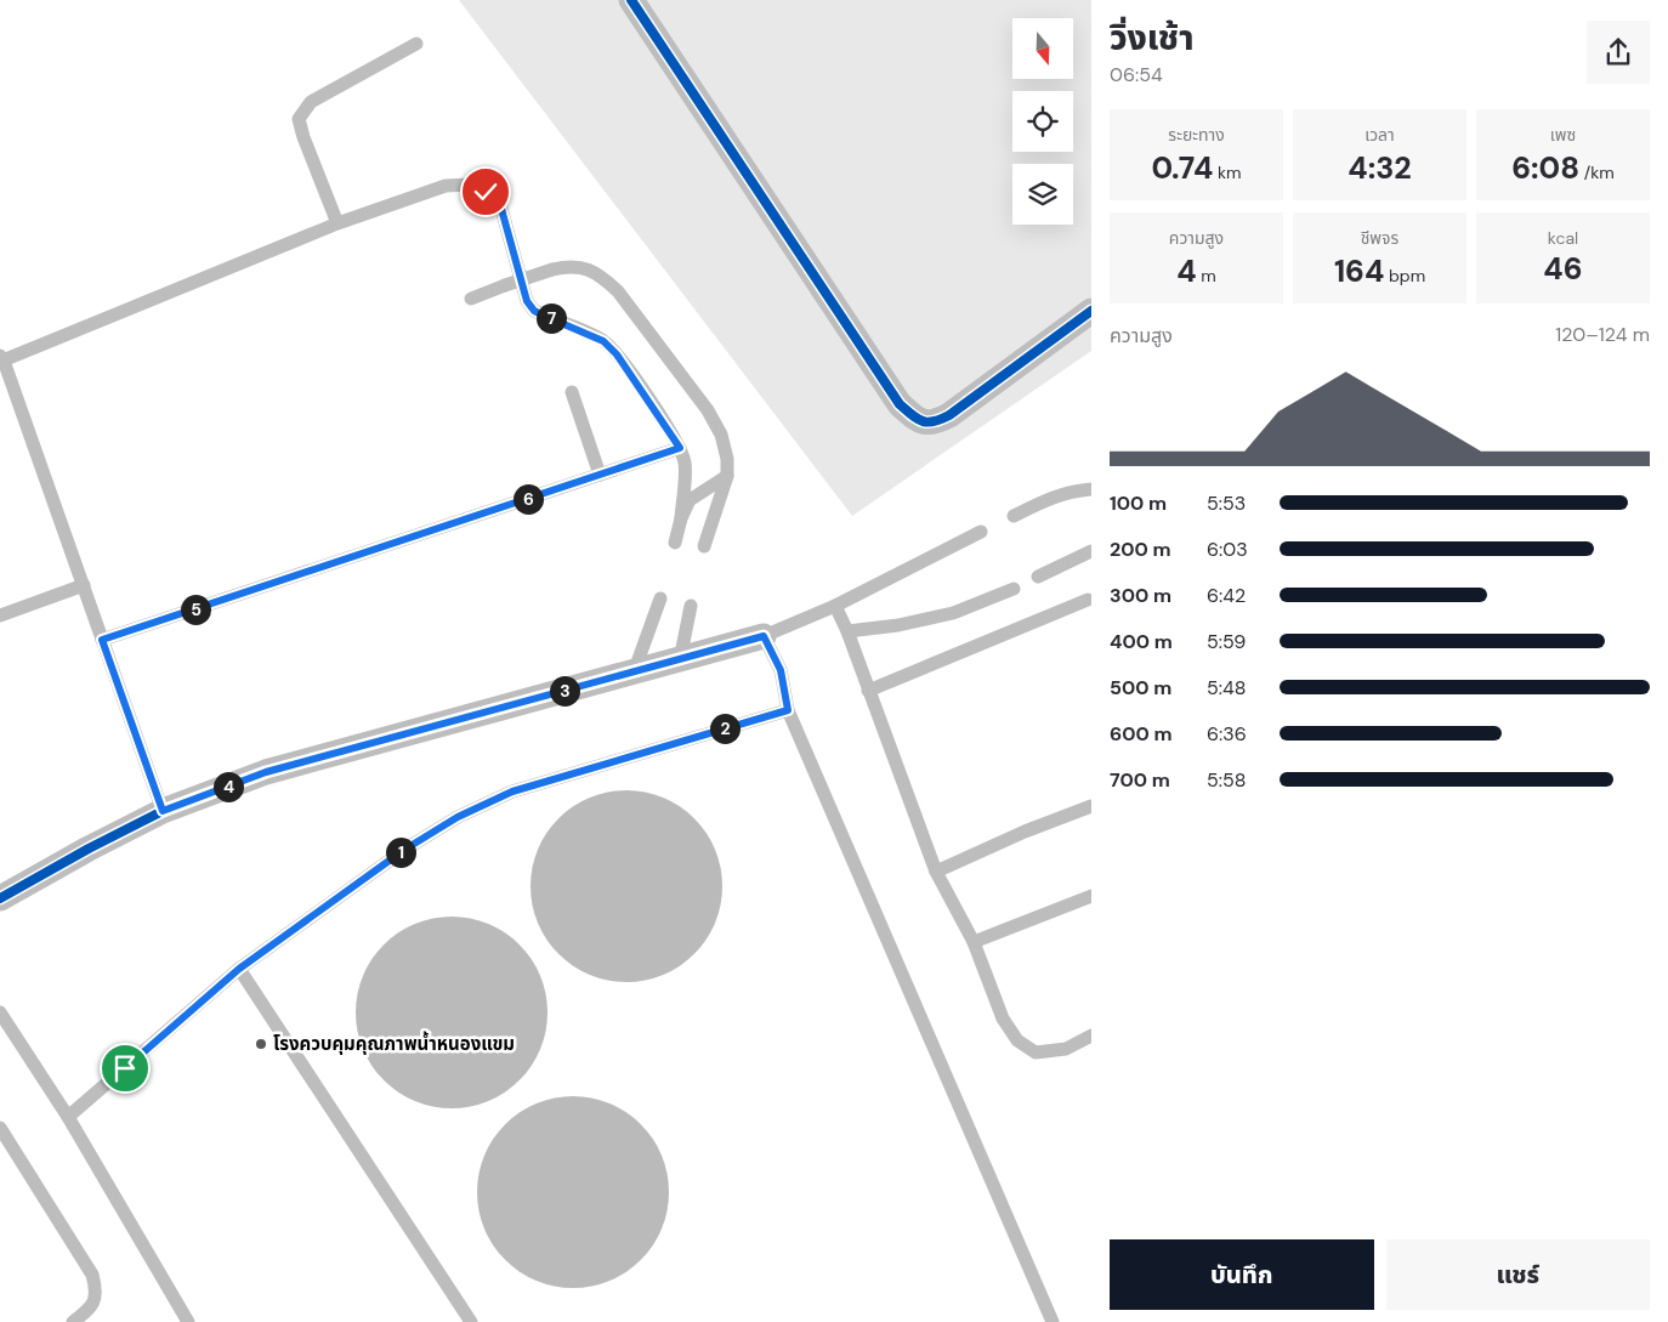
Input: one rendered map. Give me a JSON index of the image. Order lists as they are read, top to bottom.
{
  "places": ["โรงควบคุมคุณภาพน้ำหนองแขม"],
  "north": "bottom",
  "page": {
    "heading": ["วิ่งเช้า", "06:54"],
    "stats": [
      ["ระยะทาง", "0.74 km"],
      ["เวลา", "4:32"],
      ["เพซ", "6:08 /km"],
      ["ความสูง", "4 m"],
      ["ชีพจร", "164 bpm"],
      ["kcal", "46"]
    ],
    "pins": [
      "7",
      "6",
      "5",
      "3",
      "2",
      "4",
      "1"
    ],
    "chart": ["ความสูง", "120–124 m"],
    "list": [
      {
        "name": "100 m",
        "note": "5:53"
      },
      {
        "name": "200 m",
        "note": "6:03"
      },
      {
        "name": "300 m",
        "note": "6:42"
      },
      {
        "name": "400 m",
        "note": "5:59"
      },
      {
        "name": "500 m",
        "note": "5:48"
      },
      {
        "name": "600 m",
        "note": "6:36"
      },
      {
        "name": "700 m",
        "note": "5:58"
      }
    ],
    "buttons": ["บันทึก", "แชร์"]
  }
}
